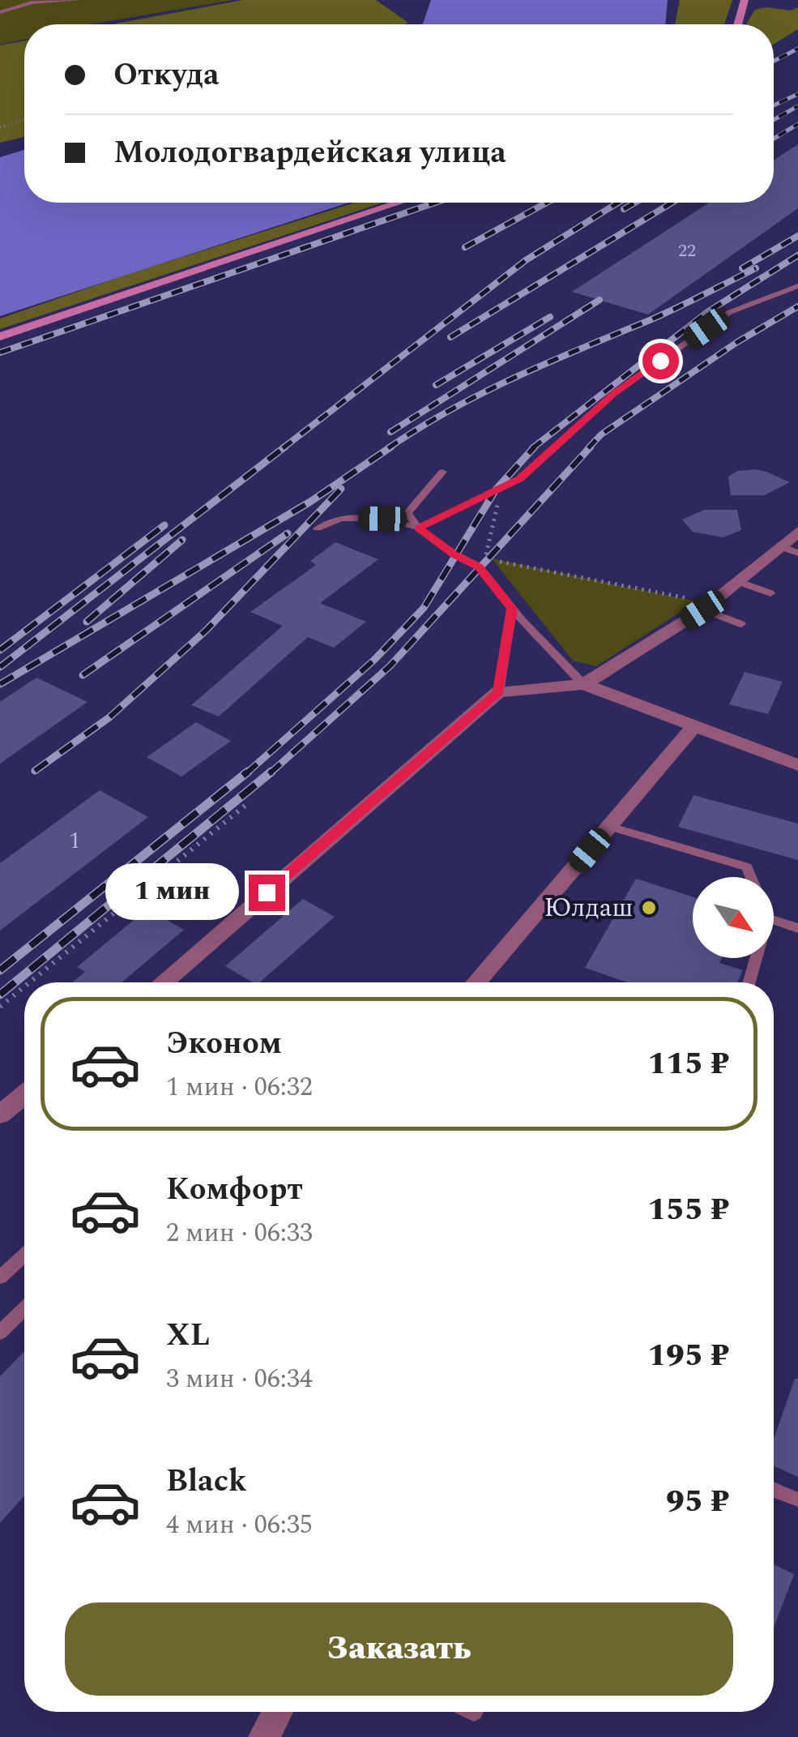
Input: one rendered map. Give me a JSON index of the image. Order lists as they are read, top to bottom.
{
  "places": ["Юлдаш"],
  "house_numbers": ["22", "1"],
  "north": "bottom right",
  "page": {
    "banner": ["Откуда", "Молодогвардейская улица"],
    "bubble": "1 мин",
    "list": [
      {
        "name": "Эконом",
        "note": "1 мин · 06:32",
        "value": "115 ₽"
      },
      {
        "name": "Комфорт",
        "note": "2 мин · 06:33",
        "value": "155 ₽"
      },
      {
        "name": "XL",
        "note": "3 мин · 06:34",
        "value": "195 ₽"
      },
      {
        "name": "Black",
        "note": "4 мин · 06:35",
        "value": "95 ₽"
      }
    ],
    "buttons": "Заказать"
  }
}
